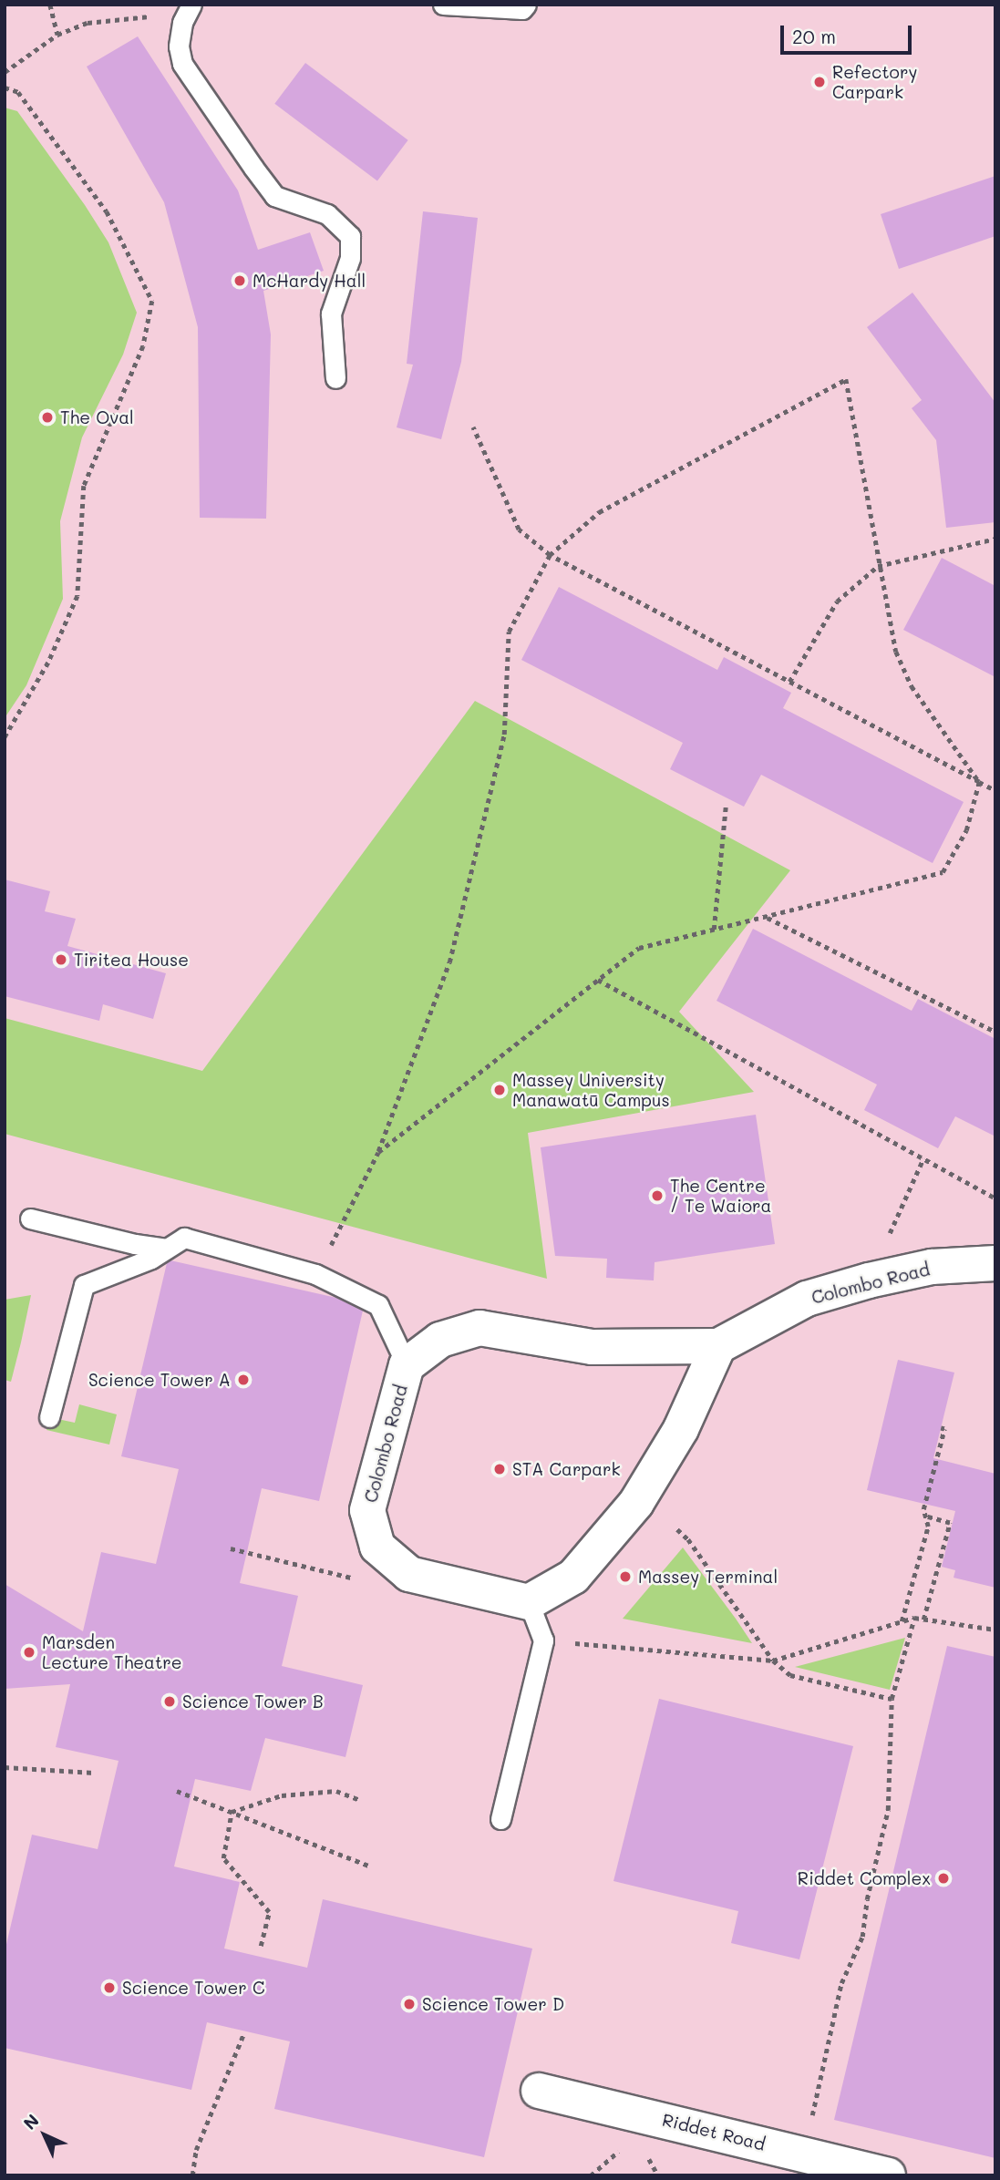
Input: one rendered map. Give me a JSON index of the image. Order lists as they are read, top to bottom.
{
  "streets": {
    "street": ["Colombo Road", "Riddet Road"]
  },
  "places": [
    "Refectory Carpark",
    "McHardy Hall",
    "The Oval",
    "Tiritea House",
    "Massey University Manawatū Campus",
    "The Centre / Te Waiora",
    "Science Tower A",
    "STA Carpark",
    "Massey Terminal",
    "Marsden Lecture Theatre",
    "Science Tower B",
    "Riddet Complex",
    "Science Tower C",
    "Science Tower D"
  ],
  "scale_bar": "20 m",
  "north": "top left"
}
